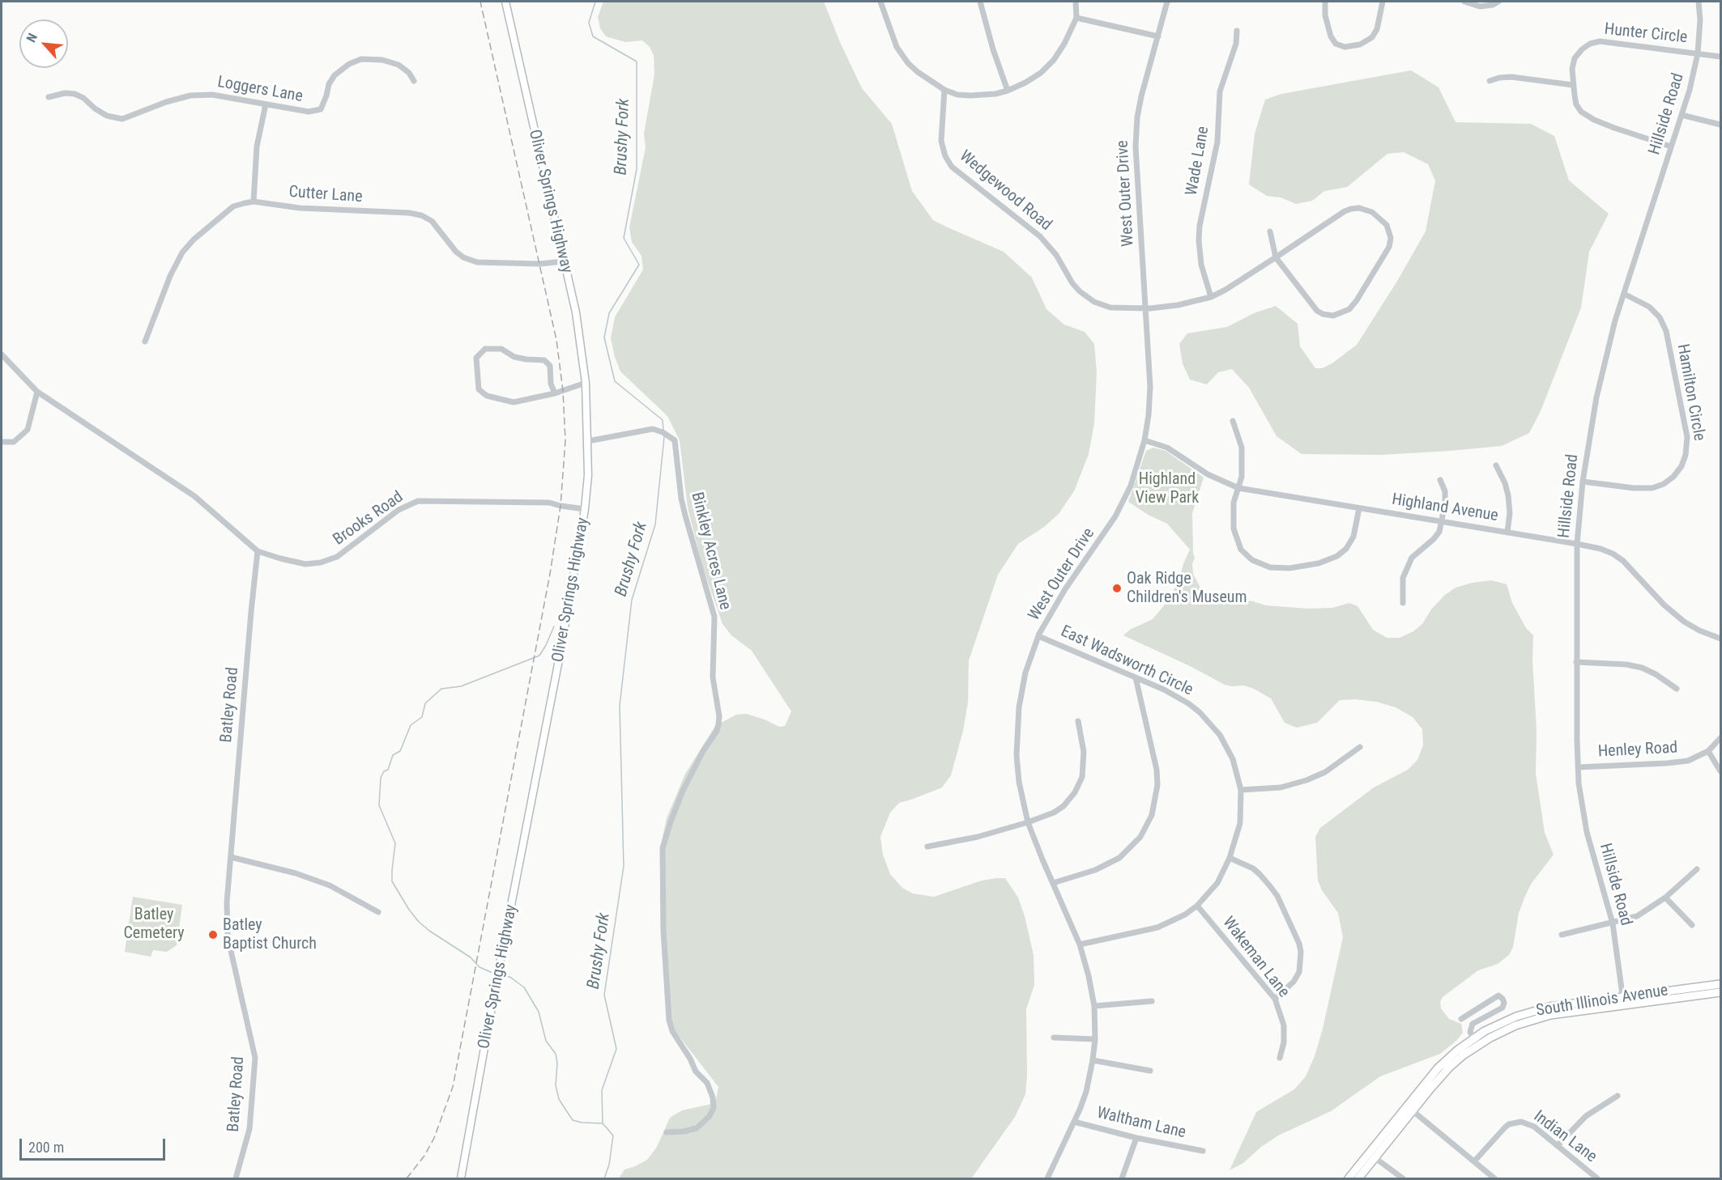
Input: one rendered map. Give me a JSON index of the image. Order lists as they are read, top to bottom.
{
  "streets": {
    "highway": ["South Illinois Avenue"],
    "main road": ["Oliver Springs Highway"],
    "street": [
      "Hunter Circle",
      "Loggers Lane",
      "Hillside Road",
      "Wade Lane",
      "Wedgewood Road",
      "West Outer Drive",
      "Cutter Lane",
      "Hamilton Circle",
      "Highland Avenue",
      "Brooks Road",
      "Binkley Acres Lane",
      "East Wadsworth Circle",
      "Batley Road",
      "Henley Road",
      "Wakeman Lane",
      "Waltham Lane",
      "Indian Lane"
    ]
  },
  "crossings": [
    ["Hunter Circle", "Hillside Road"],
    ["Hillside Road", "Hamilton Circle"],
    ["Hillside Road", "Highland Avenue"],
    ["Hillside Road", "Henley Road"],
    ["Hillside Road", "South Illinois Avenue"],
    ["Wade Lane", "Wedgewood Road"],
    ["Wedgewood Road", "West Outer Drive"],
    ["West Outer Drive", "Highland Avenue"],
    ["West Outer Drive", "East Wadsworth Circle"],
    ["West Outer Drive", "Waltham Lane"],
    ["Cutter Lane", "Oliver Springs Highway"],
    ["Oliver Springs Highway", "Brooks Road"],
    ["Oliver Springs Highway", "Binkley Acres Lane"],
    ["Brooks Road", "Batley Road"],
    ["East Wadsworth Circle", "Wakeman Lane"]
  ],
  "water": ["Brushy Fork"],
  "parks": ["Highland View Park", "Batley Cemetery"],
  "places": ["Oak Ridge Children's Museum", "Batley Baptist Church"],
  "scale_bar": "200 m",
  "north": "top left"
}
